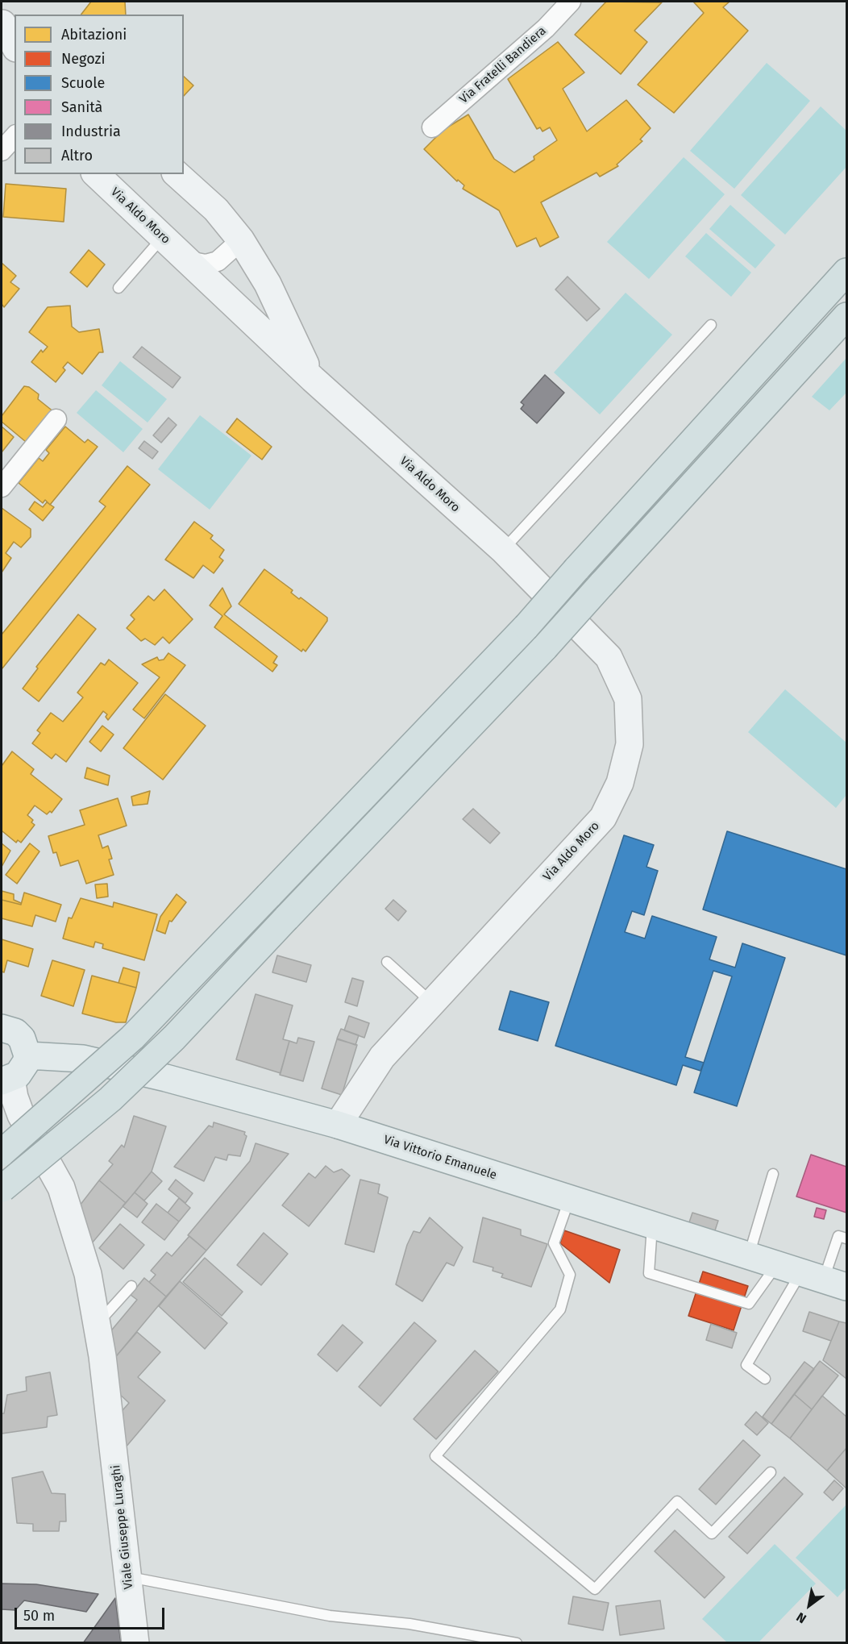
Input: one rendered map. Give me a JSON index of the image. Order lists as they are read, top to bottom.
{
  "streets": {
    "main road": ["Via Vittorio Emanuele"],
    "street": ["Via Fratelli Bandiera", "Via Aldo Moro", "Viale Giuseppe Luraghi"]
  },
  "crossings": [
    ["Via Aldo Moro", "Via Vittorio Emanuele"]
  ],
  "legend": [
    "Abitazioni",
    "Negozi",
    "Scuole",
    "Sanità",
    "Industria",
    "Altro"
  ],
  "scale_bar": "50 m",
  "north": "bottom left"
}
